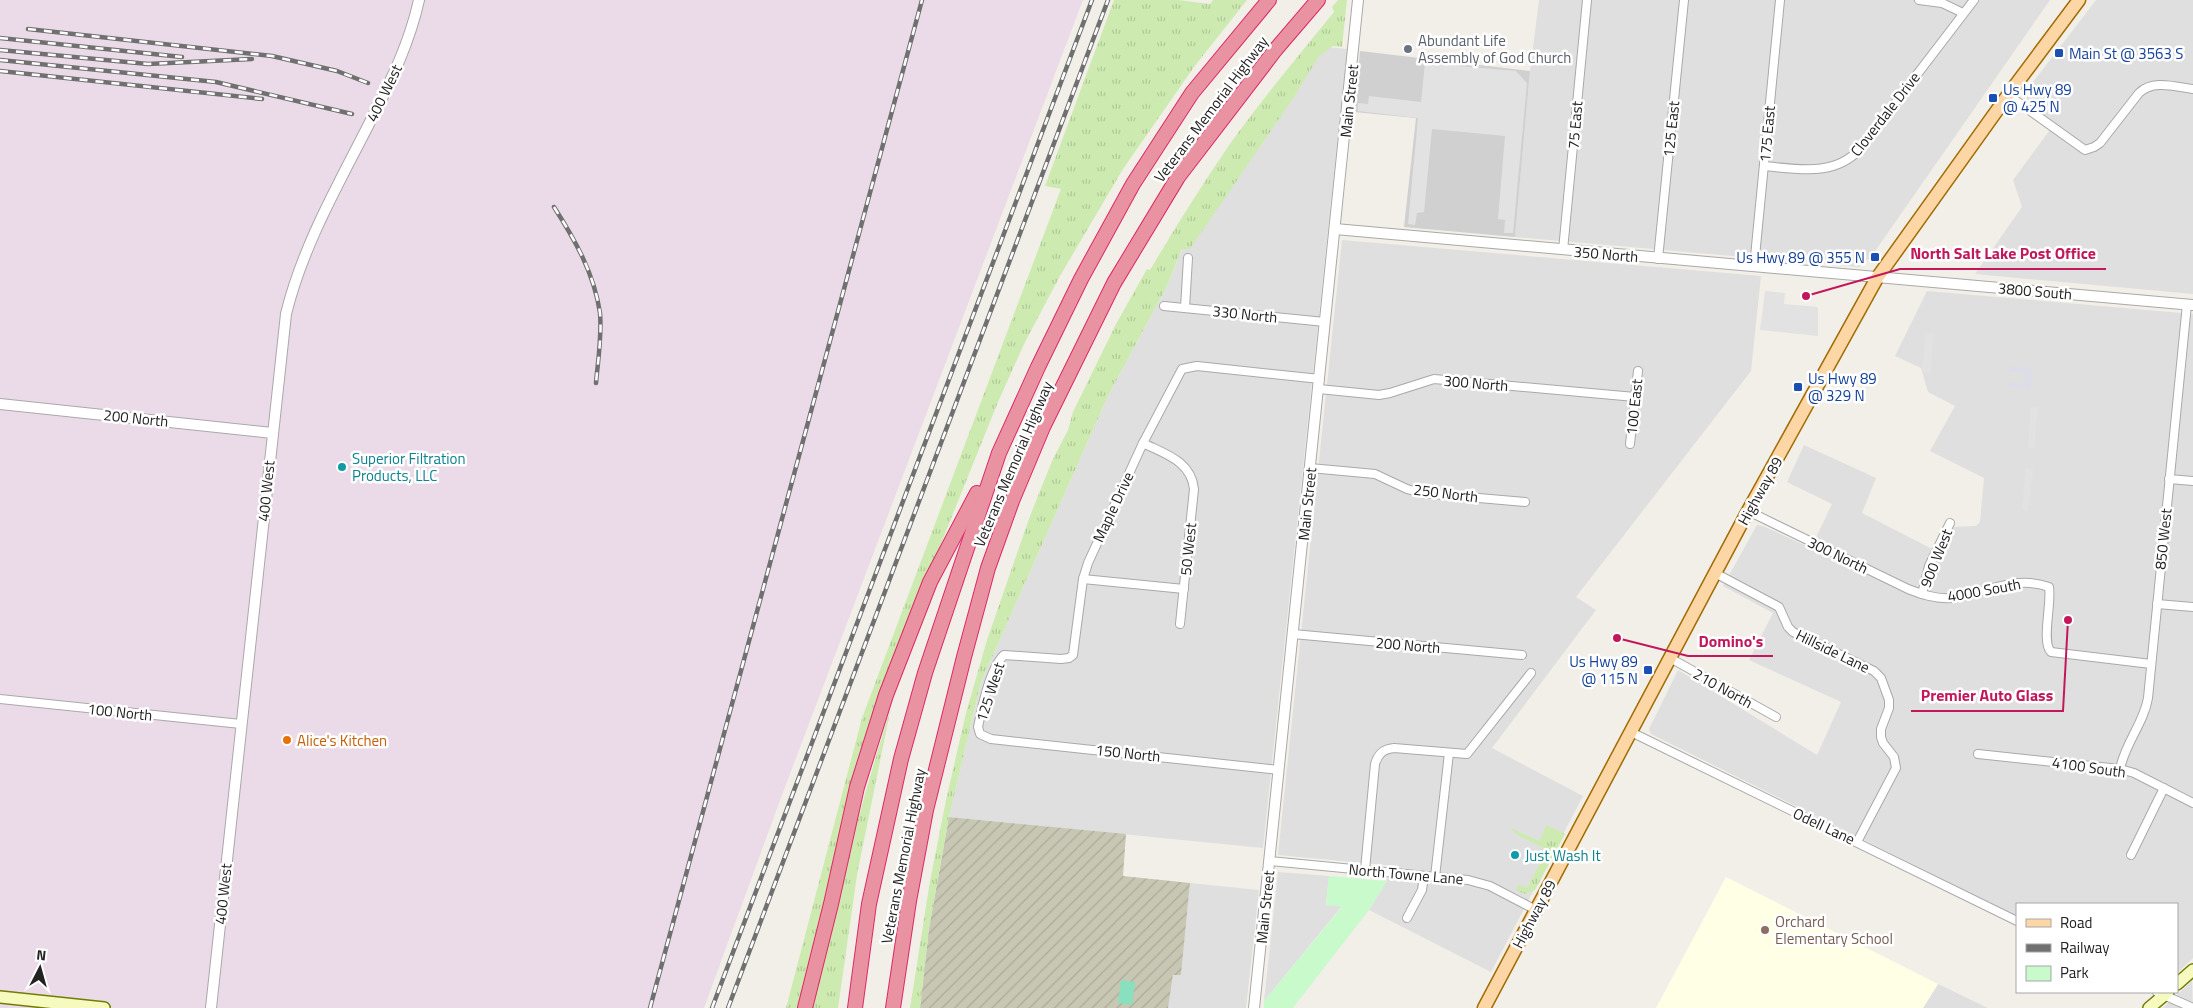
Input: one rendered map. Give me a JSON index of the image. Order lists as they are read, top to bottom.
{
  "streets": {
    "highway": ["Veterans Memorial Highway"],
    "main road": ["Highway 89"],
    "street": [
      "400 West",
      "Main Street",
      "Cloverdale Drive",
      "75 East",
      "125 East",
      "175 East",
      "350 North",
      "3800 South",
      "330 North",
      "300 North",
      "100 East",
      "200 North",
      "250 North",
      "Maple Drive",
      "850 West",
      "50 West",
      "900 West",
      "4000 South",
      "Hillside Lane",
      "210 North",
      "125 West",
      "100 North",
      "150 North",
      "4100 South",
      "Odell Lane",
      "North Towne Lane"
    ]
  },
  "crossings": [
    ["400 West", "200 North"],
    ["400 West", "100 North"],
    ["Main Street", "350 North"],
    ["Main Street", "330 North"],
    ["Main Street", "300 North"],
    ["Main Street", "200 North"],
    ["Main Street", "250 North"],
    ["Main Street", "Maple Drive"],
    ["Main Street", "150 North"],
    ["Main Street", "North Towne Lane"],
    ["Cloverdale Drive", "175 East"],
    ["75 East", "350 North"],
    ["125 East", "350 North"],
    ["175 East", "350 North"],
    ["350 North", "3800 South"],
    ["350 North", "Highway 89"],
    ["3800 South", "Highway 89"],
    ["3800 South", "850 West"],
    ["300 North", "100 East"],
    ["300 North", "Highway 89"],
    ["300 North", "4000 South"],
    ["Highway 89", "Hillside Lane"],
    ["Highway 89", "210 North"],
    ["Highway 89", "Odell Lane"],
    ["Highway 89", "North Towne Lane"],
    ["Maple Drive", "50 West"],
    ["Maple Drive", "125 West"],
    ["850 West", "4000 South"],
    ["850 West", "4100 South"],
    ["900 West", "4000 South"],
    ["Hillside Lane", "Odell Lane"],
    ["125 West", "150 North"]
  ],
  "places": {
    "other": [
      "Abundant Life Assembly of God Church",
      "North Salt Lake Post Office",
      "Superior Filtration Products, LLC",
      "Premier Auto Glass",
      "Domino's",
      "Alice's Kitchen",
      "Just Wash It",
      "Orchard Elementary School"
    ],
    "transit": [
      "Main St @ 3563 S",
      "Us Hwy 89 @ 425 N",
      "Us Hwy 89 @ 355 N",
      "Us Hwy 89 @ 329 N",
      "Us Hwy 89 @ 115 N"
    ]
  },
  "legend": ["Road", "Railway", "Park"],
  "north": "top"
}
